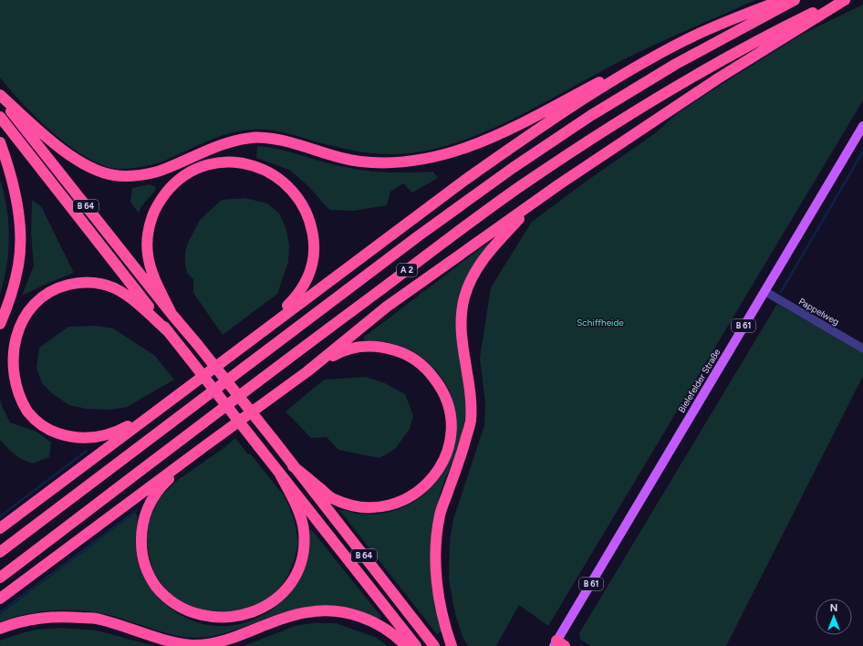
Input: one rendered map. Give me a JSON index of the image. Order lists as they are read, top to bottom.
{
  "streets": {
    "highway": ["B 64", "A 2"],
    "main road": ["B 61", "Bielefelder Straße"],
    "street": ["Pappelweg"]
  },
  "crossings": [
    ["Pappelweg", "Bielefelder Straße"]
  ],
  "parks": ["Schiffheide"],
  "north": "top"
}
